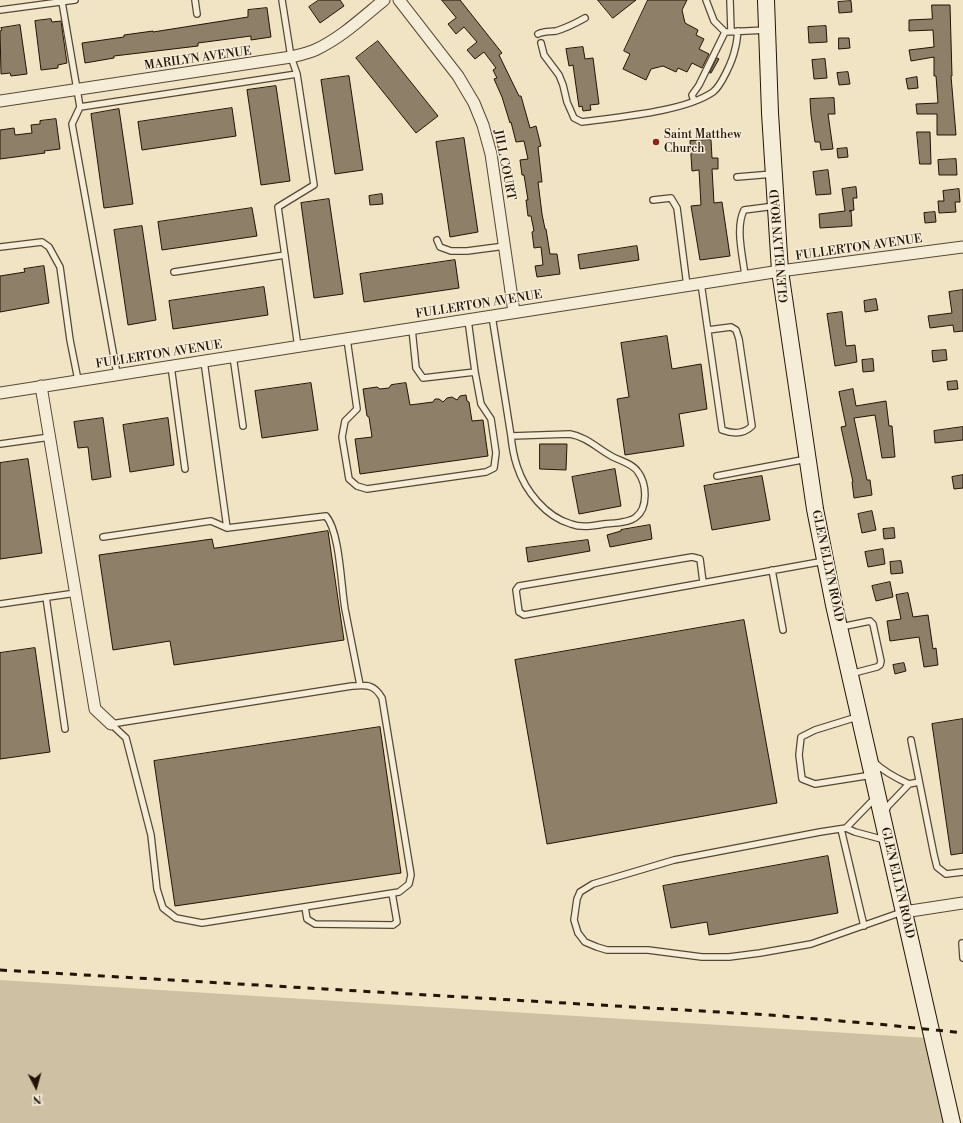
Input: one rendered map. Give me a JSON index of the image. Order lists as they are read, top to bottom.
{
  "streets": {
    "street": [
      "MARILYN AVENUE",
      "JILL COURT",
      "GLEN ELLYN ROAD",
      "FULLERTON AVENUE"
    ]
  },
  "crossings": [
    ["JILL COURT", "FULLERTON AVENUE"],
    ["GLEN ELLYN ROAD", "FULLERTON AVENUE"]
  ],
  "places": ["Saint Matthew Church"],
  "north": "bottom"
}
